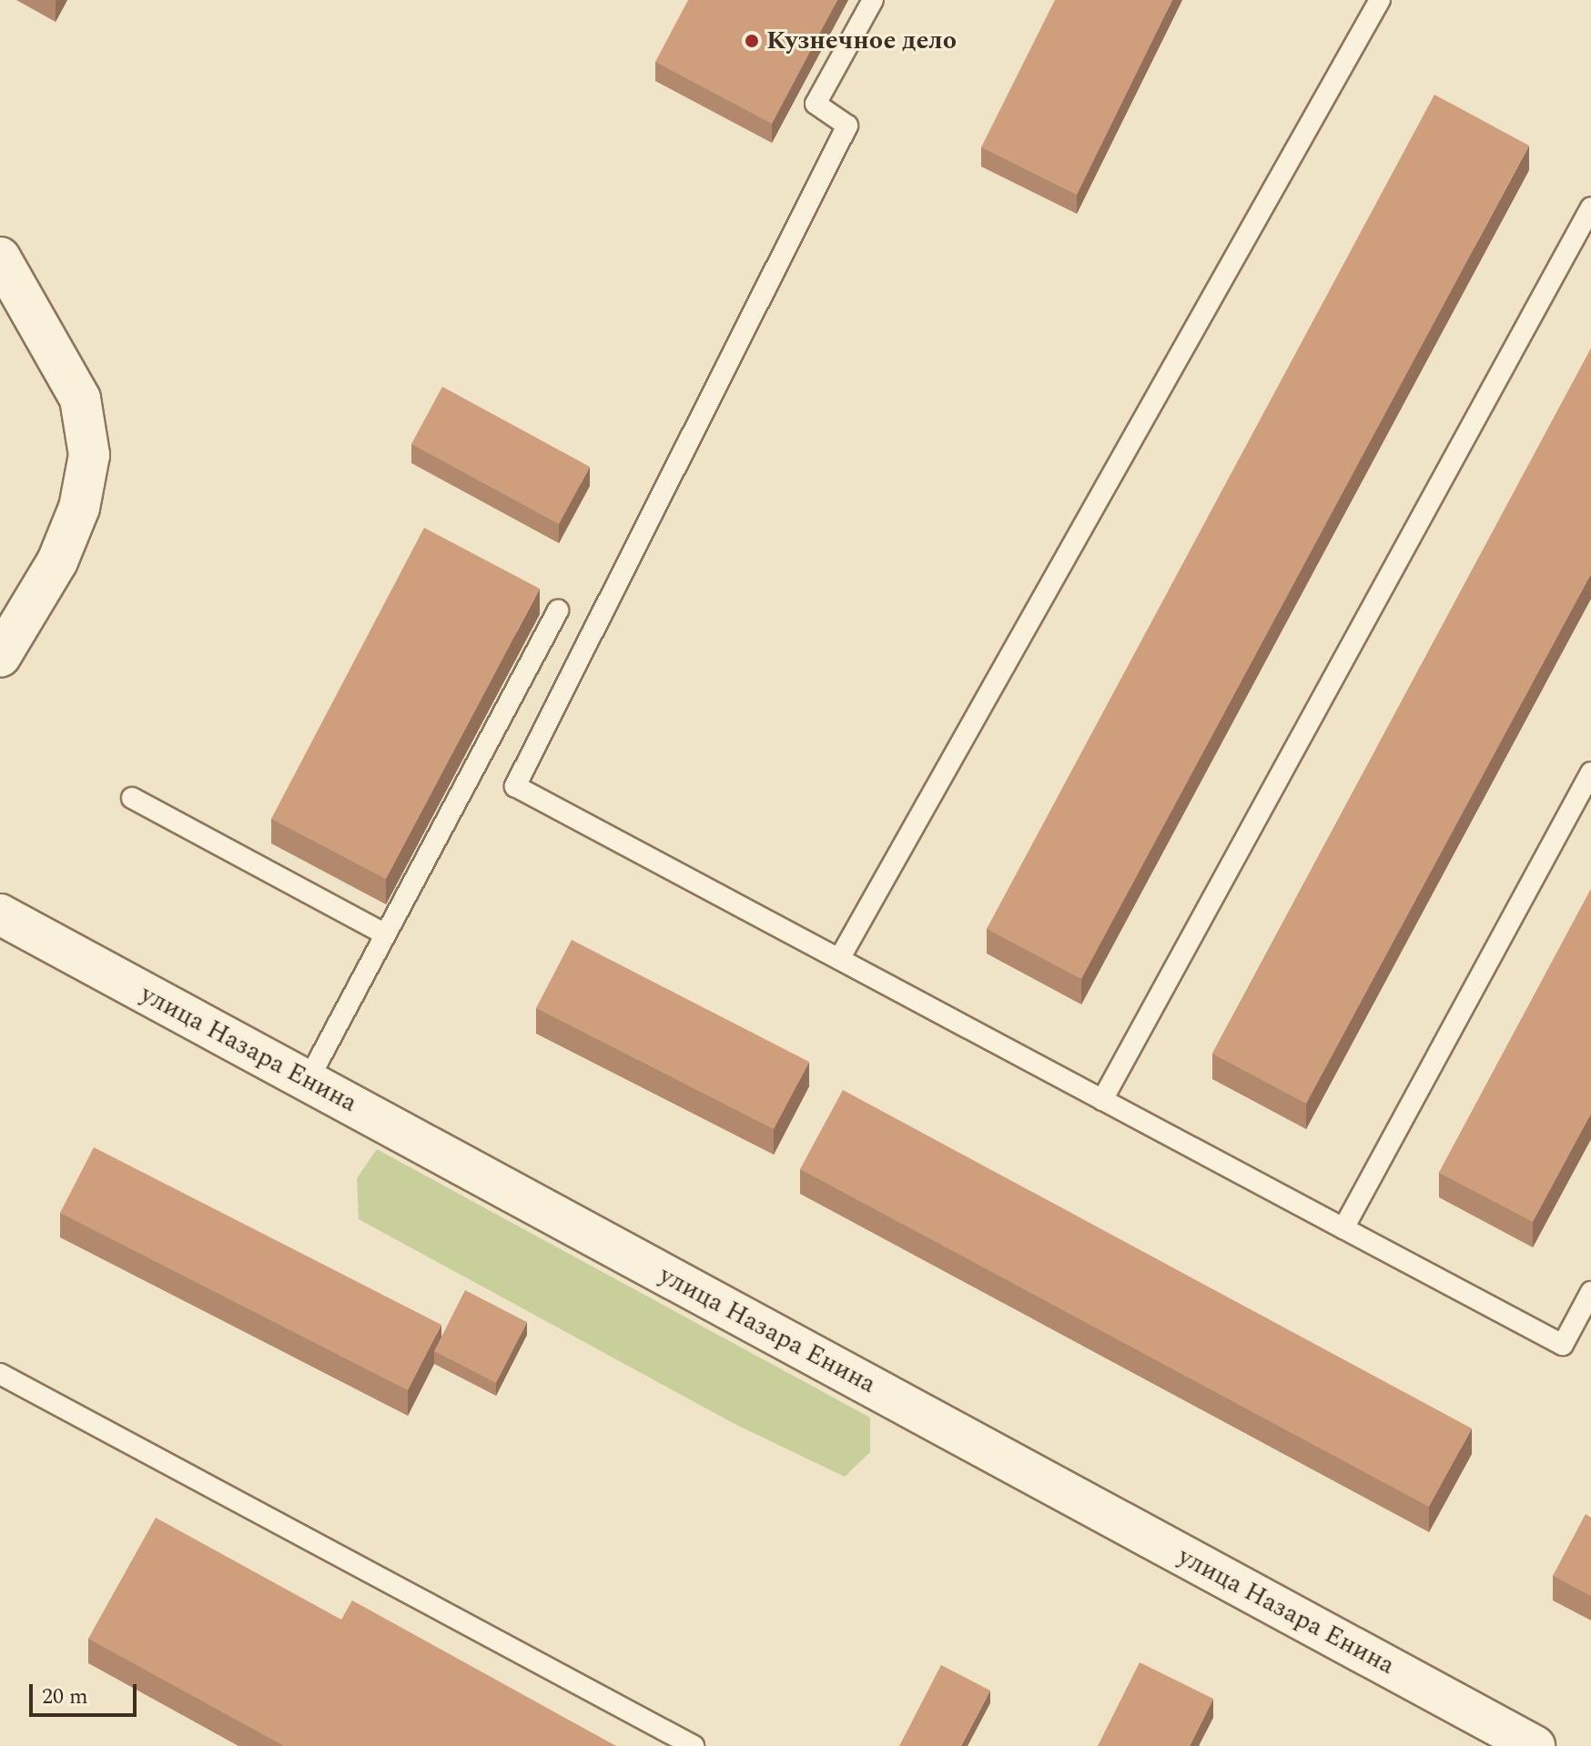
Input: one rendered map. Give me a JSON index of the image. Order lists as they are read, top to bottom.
{
  "streets": {
    "main road": ["улица Назара Енина"]
  },
  "places": ["Кузнечное дело"],
  "scale_bar": "20 m"
}
